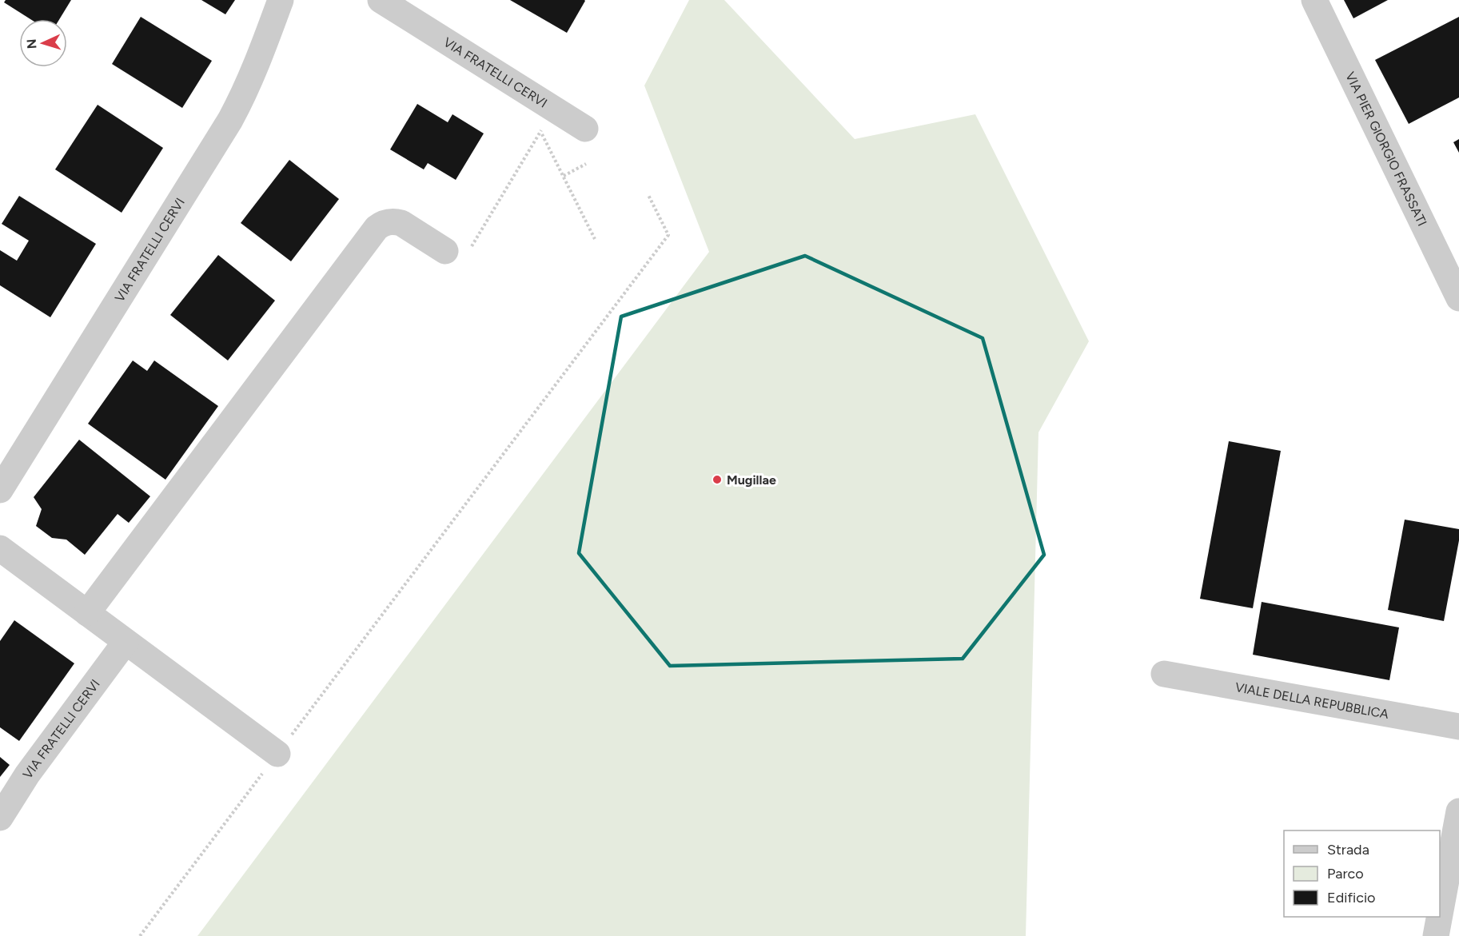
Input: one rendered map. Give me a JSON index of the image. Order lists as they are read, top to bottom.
{
  "streets": {
    "street": ["VIA FRATELLI CERVI", "VIA PIER GIORGIO FRASSATI", "VIALE DELLA REPUBBLICA"]
  },
  "places": ["Mugillae"],
  "legend": ["Strada", "Parco", "Edificio"],
  "north": "left"
}
